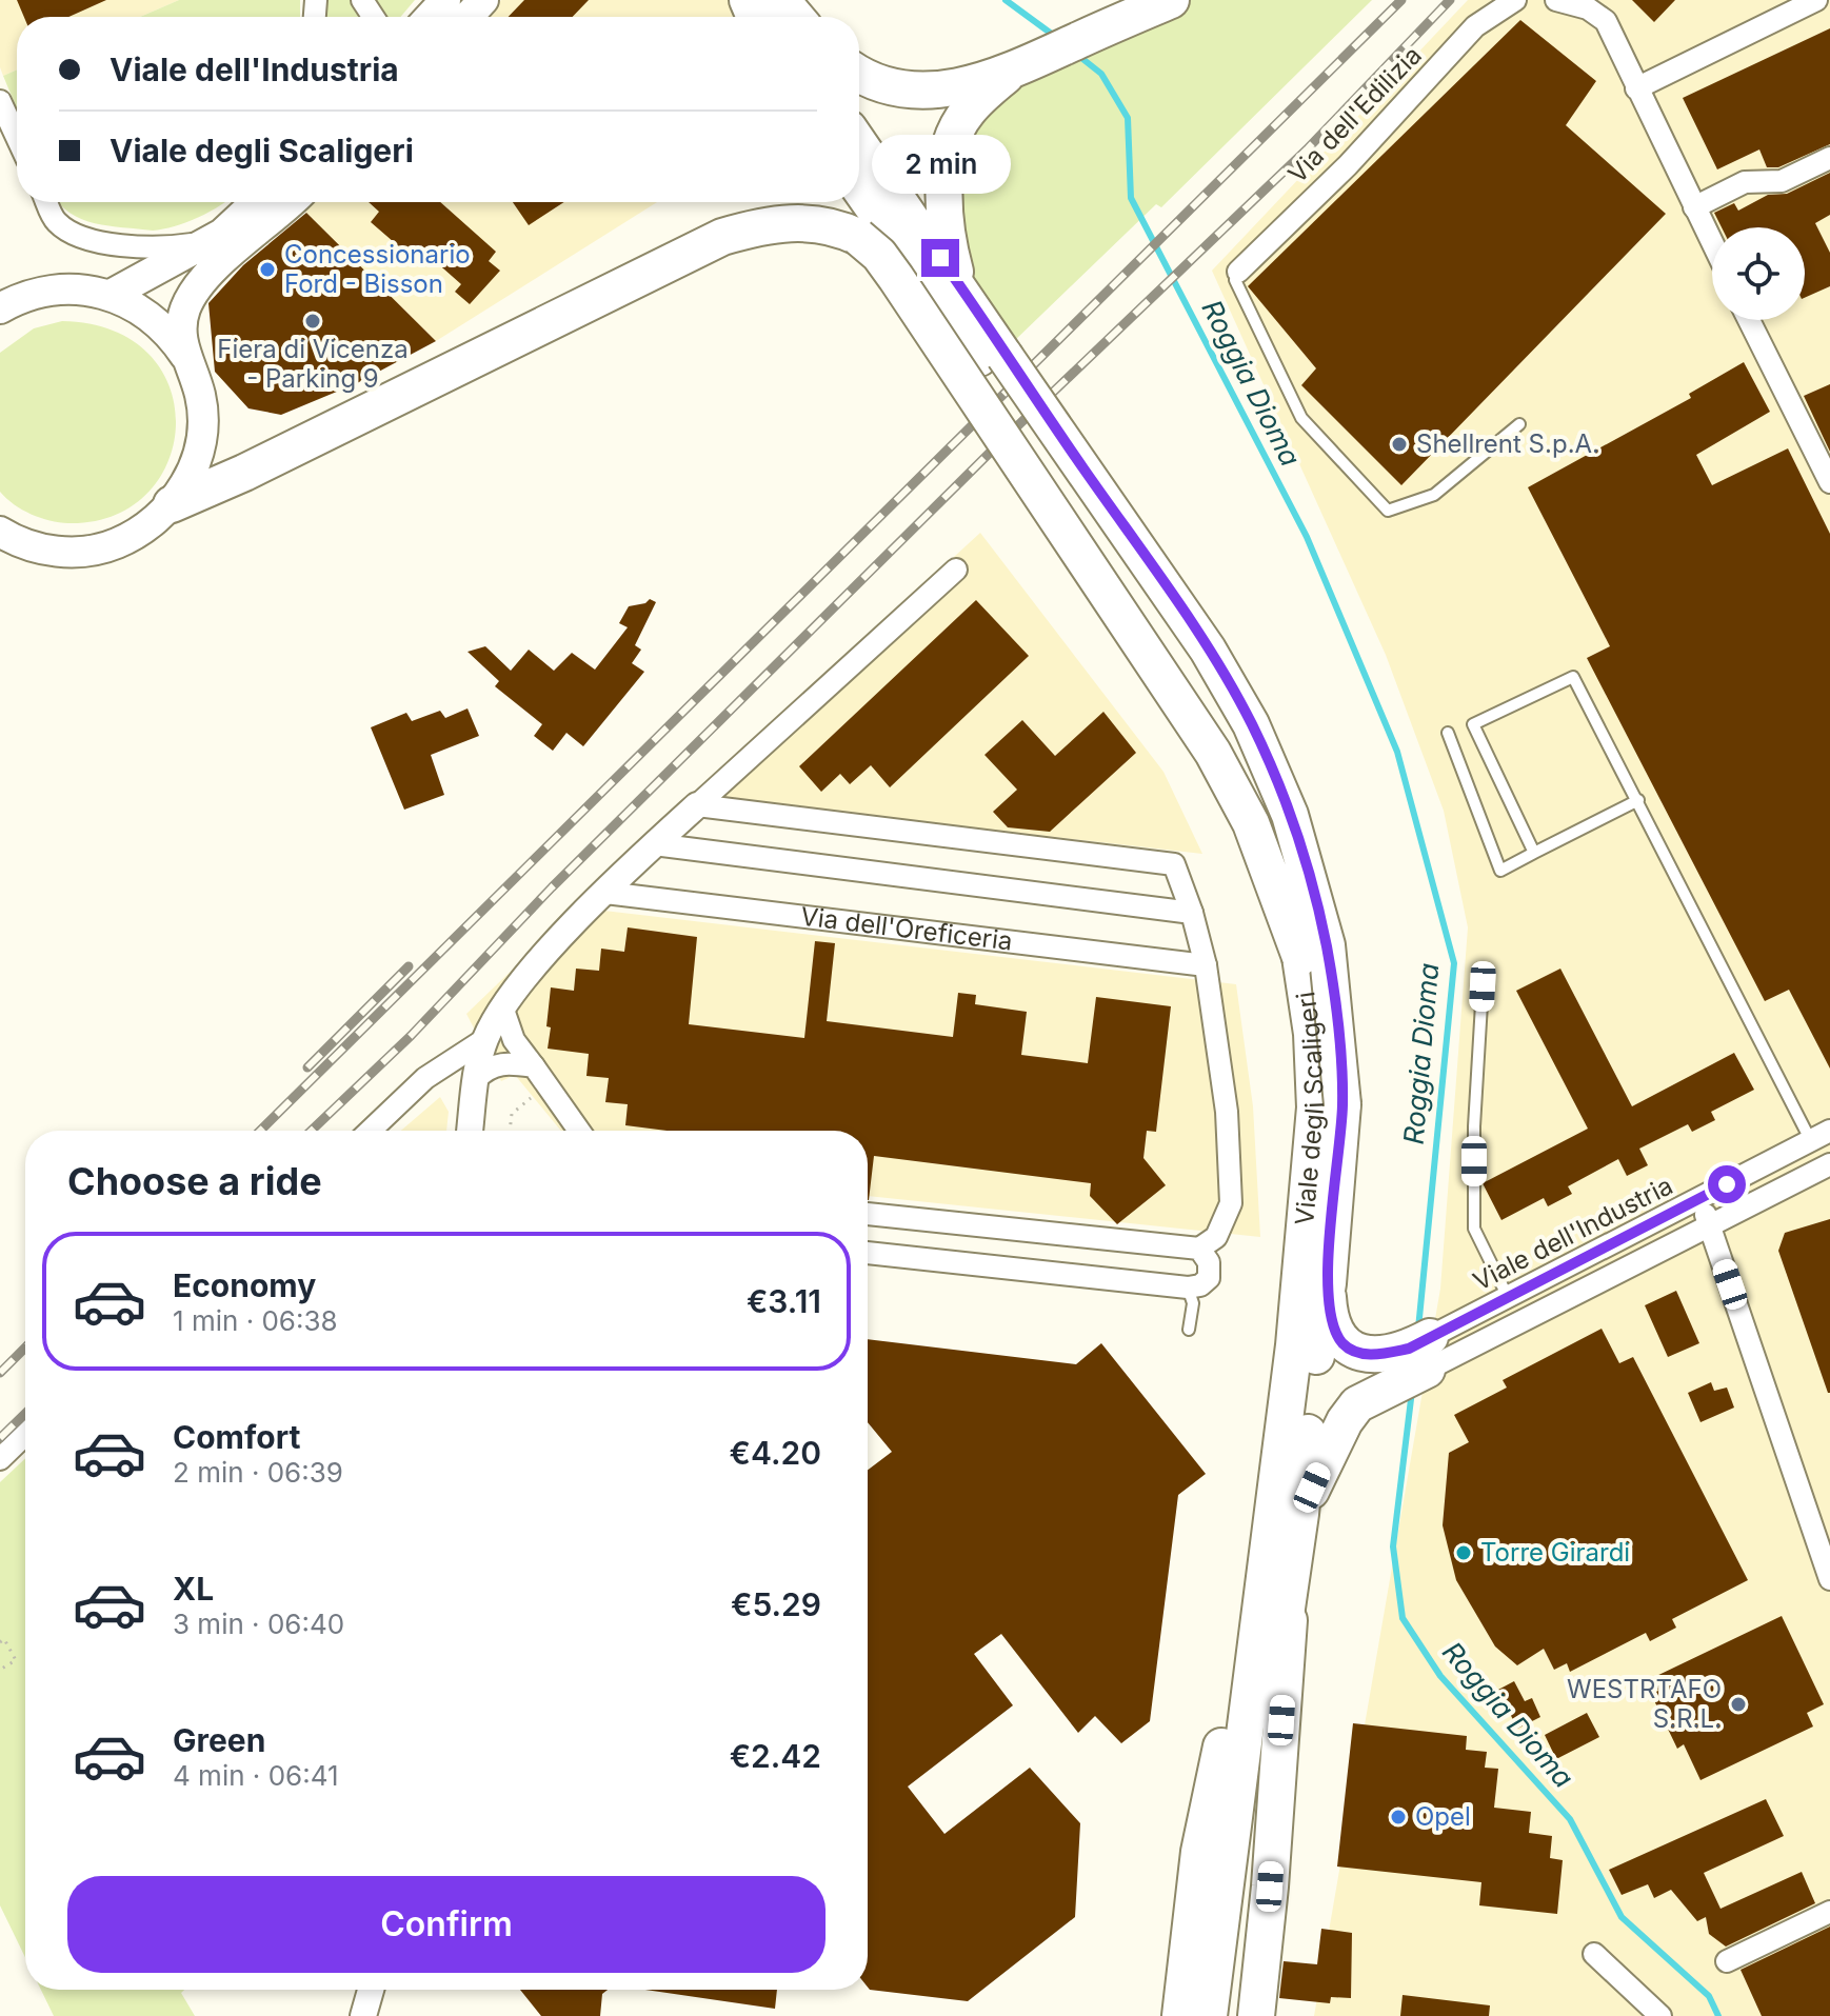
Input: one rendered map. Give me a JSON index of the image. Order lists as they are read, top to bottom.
{
  "streets": {
    "highway": ["Viale degli Scaligeri"],
    "street": ["Via dell'Edilizia", "Via dell'Oreficeria", "Viale dell'Industria"]
  },
  "water": ["Roggia Dioma"],
  "places": [
    "Concessionario Ford - Bisson",
    "Fiera di Vicenza - Parking 9",
    "Shellrent S.p.A.",
    "Torre Girardi",
    "WESTRTAFO S.R.L.",
    "Opel"
  ],
  "page": {
    "banner": ["Viale dell'Industria", "Viale degli Scaligeri"],
    "bubble": "2 min",
    "heading": "Choose a ride",
    "list": [
      {
        "name": "Economy",
        "note": "1 min · 06:38",
        "value": "€3.11"
      },
      {
        "name": "Comfort",
        "note": "2 min · 06:39",
        "value": "€4.20"
      },
      {
        "name": "XL",
        "note": "3 min · 06:40",
        "value": "€5.29"
      },
      {
        "name": "Green",
        "note": "4 min · 06:41",
        "value": "€2.42"
      }
    ],
    "buttons": "Confirm"
  }
}
